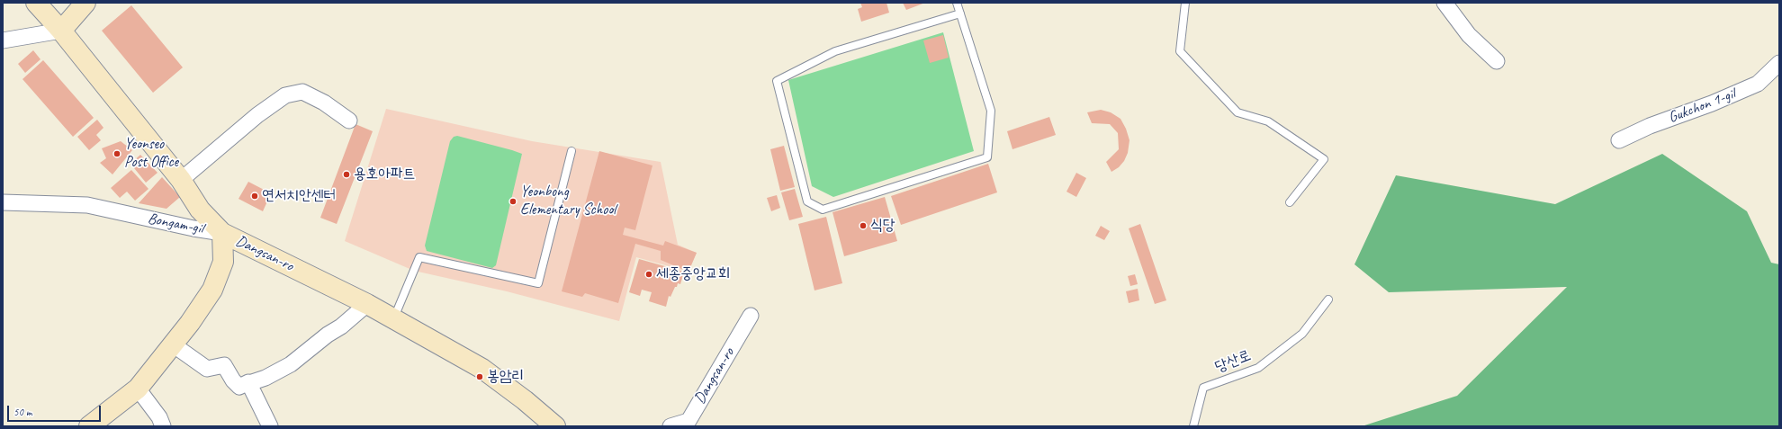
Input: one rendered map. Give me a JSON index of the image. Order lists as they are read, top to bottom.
{
  "streets": {
    "main road": ["Bongam-gil", "Dangsan-ro"],
    "street": ["Gukchon 1-gil"],
    "lane": ["당산로"]
  },
  "crossings": [
    ["Bongam-gil", "Dangsan-ro"]
  ],
  "places": [
    "Yeonseo Post Office",
    "용호아파트",
    "연서치안센터",
    "Yeonbong Elementary School",
    "식당",
    "세종중앙교회",
    "봉암리"
  ],
  "scale_bar": "50 m"
}
